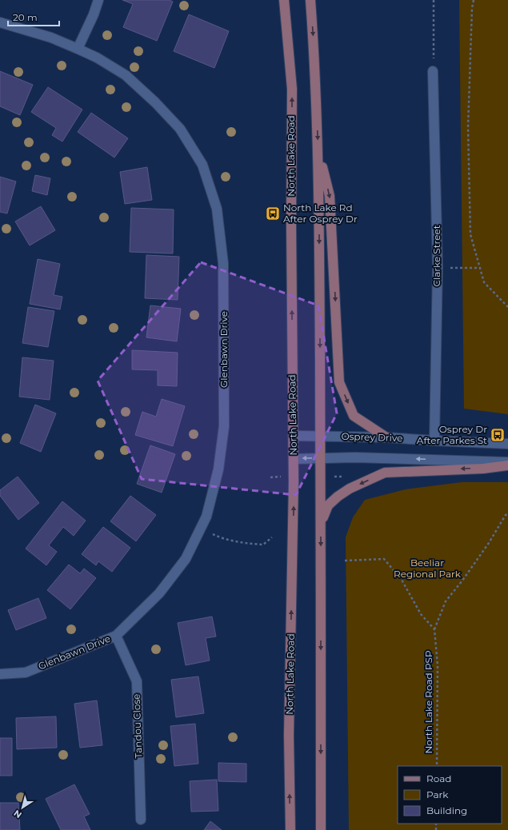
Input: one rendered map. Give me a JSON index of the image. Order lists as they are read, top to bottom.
{
  "streets": {
    "main road": ["North Lake Road"],
    "street": [
      "Clarke Street",
      "Glenbawn Drive",
      "Osprey Drive",
      "Tandou Close"
    ],
    "path": ["North Lake Road PSP"]
  },
  "crossings": [
    ["North Lake Road", "Osprey Drive"],
    ["Clarke Street", "Osprey Drive"],
    ["Glenbawn Drive", "Tandou Close"]
  ],
  "parks": ["Beeliar Regional Park"],
  "places": {
    "bus stop": ["North Lake Rd After Osprey Dr", "Osprey Dr After Parkes St"]
  },
  "legend": ["Road", "Park", "Building"],
  "scale_bar": "20 m",
  "north": "bottom left"
}
